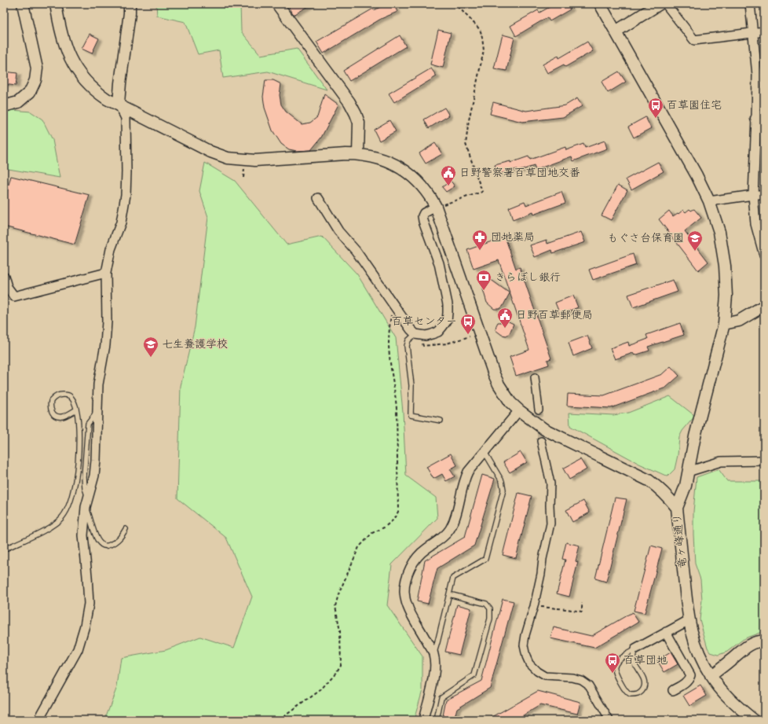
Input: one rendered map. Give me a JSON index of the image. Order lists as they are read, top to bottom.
{
  "streets": {
    "street": ["竜ヶ峰通り"]
  },
  "places": {
    "bus stop": ["百草園住宅", "百草センター", "百草団地"],
    "public building": ["日野警察署百草団地交番", "日野百草郵便局"],
    "pharmacy": ["団地薬局"],
    "school or university": ["もぐさ台保育園", "七生養護学校"],
    "bank": ["きらぼし銀行"]
  }
}
